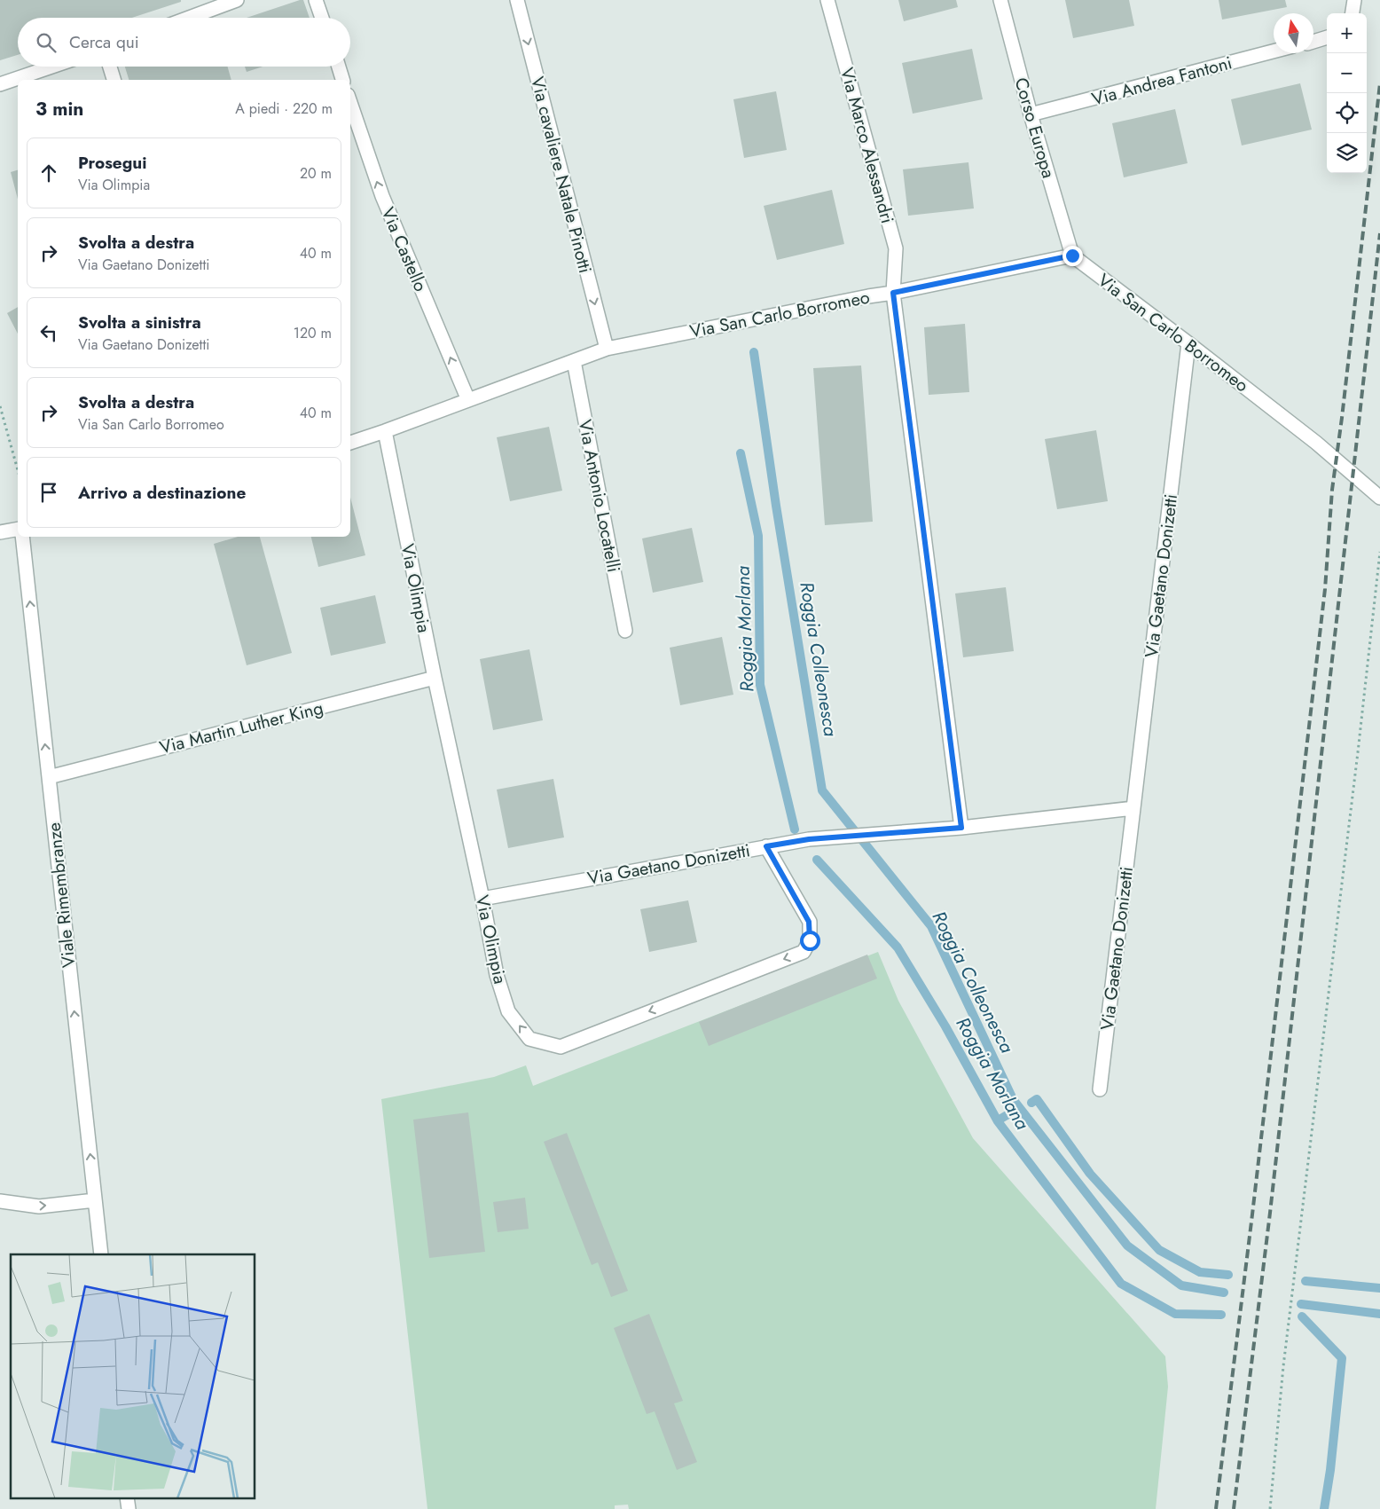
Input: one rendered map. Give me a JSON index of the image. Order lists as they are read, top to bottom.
{
  "streets": {
    "street": [
      "Via Andrea Fantoni",
      "Corso Europa",
      "Via Marco Alessandri",
      "Via cavaliere Natale Pinotti",
      "Via Castello",
      "Via San Carlo Borromeo",
      "Via Antonio Locatelli",
      "Via Gaetano Donizetti",
      "Via Olimpia",
      "Via Martin Luther King",
      "Viale Rimembranze"
    ]
  },
  "crossings": [
    ["Via Andrea Fantoni", "Corso Europa"],
    ["Corso Europa", "Via San Carlo Borromeo"],
    ["Via Marco Alessandri", "Via San Carlo Borromeo"],
    ["Via cavaliere Natale Pinotti", "Via San Carlo Borromeo"],
    ["Via Castello", "Via San Carlo Borromeo"],
    ["Via San Carlo Borromeo", "Via Antonio Locatelli"],
    ["Via San Carlo Borromeo", "Via Gaetano Donizetti"],
    ["Via San Carlo Borromeo", "Via Olimpia"],
    ["Via Gaetano Donizetti", "Via Olimpia"],
    ["Via Olimpia", "Via Martin Luther King"],
    ["Via Martin Luther King", "Viale Rimembranze"]
  ],
  "one_way": ["Via cavaliere Natale Pinotti", "Via Castello", "Viale Rimembranze"],
  "water": ["Roggia Morlana", "Roggia Colleonesca"],
  "north": "top",
  "page": {
    "map_buttons": ["+", "−"],
    "search": "Cerca qui",
    "heading": ["3 min", "A piedi · 220 m"],
    "list": [
      ["Prosegui", "Via Olimpia", "20 m"],
      ["Svolta a destra", "Via Gaetano Donizetti", "40 m"],
      ["Svolta a sinistra", "Via Gaetano Donizetti", "120 m"],
      ["Svolta a destra", "Via San Carlo Borromeo", "40 m"],
      "Arrivo a destinazione"
    ]
  }
}
